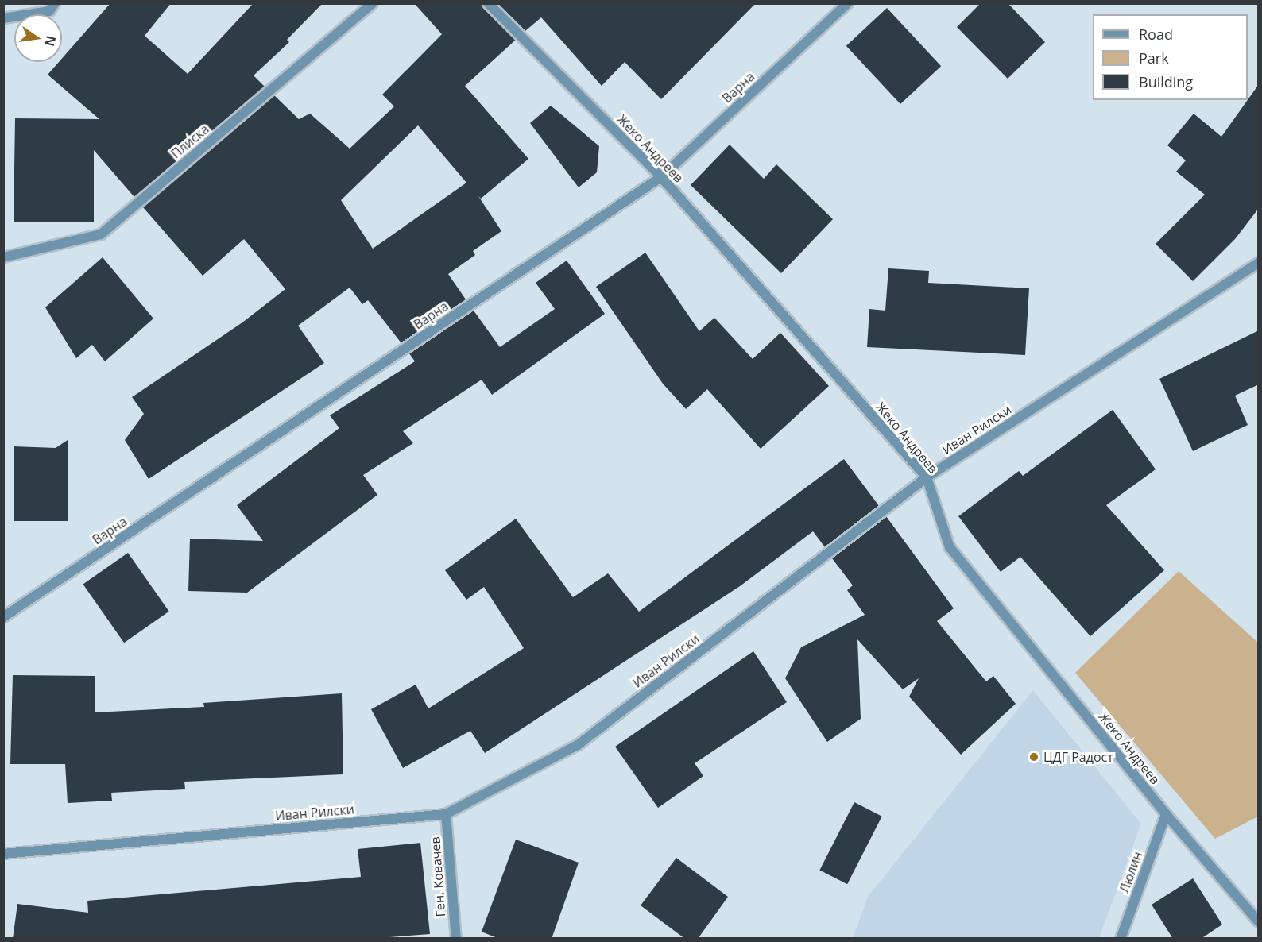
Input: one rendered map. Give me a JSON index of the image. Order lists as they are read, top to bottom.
{
  "streets": {
    "street": [
      "Варна",
      "Плиска",
      "Жеко Андреев",
      "Иван Рилски",
      "Люлин",
      "Ген. Ковачев"
    ]
  },
  "crossings": [
    ["Варна", "Жеко Андреев"],
    ["Жеко Андреев", "Иван Рилски"],
    ["Жеко Андреев", "Люлин"],
    ["Иван Рилски", "Ген. Ковачев"]
  ],
  "places": ["ЦДГ Радост"],
  "legend": ["Road", "Park", "Building"],
  "north": "right"
}
